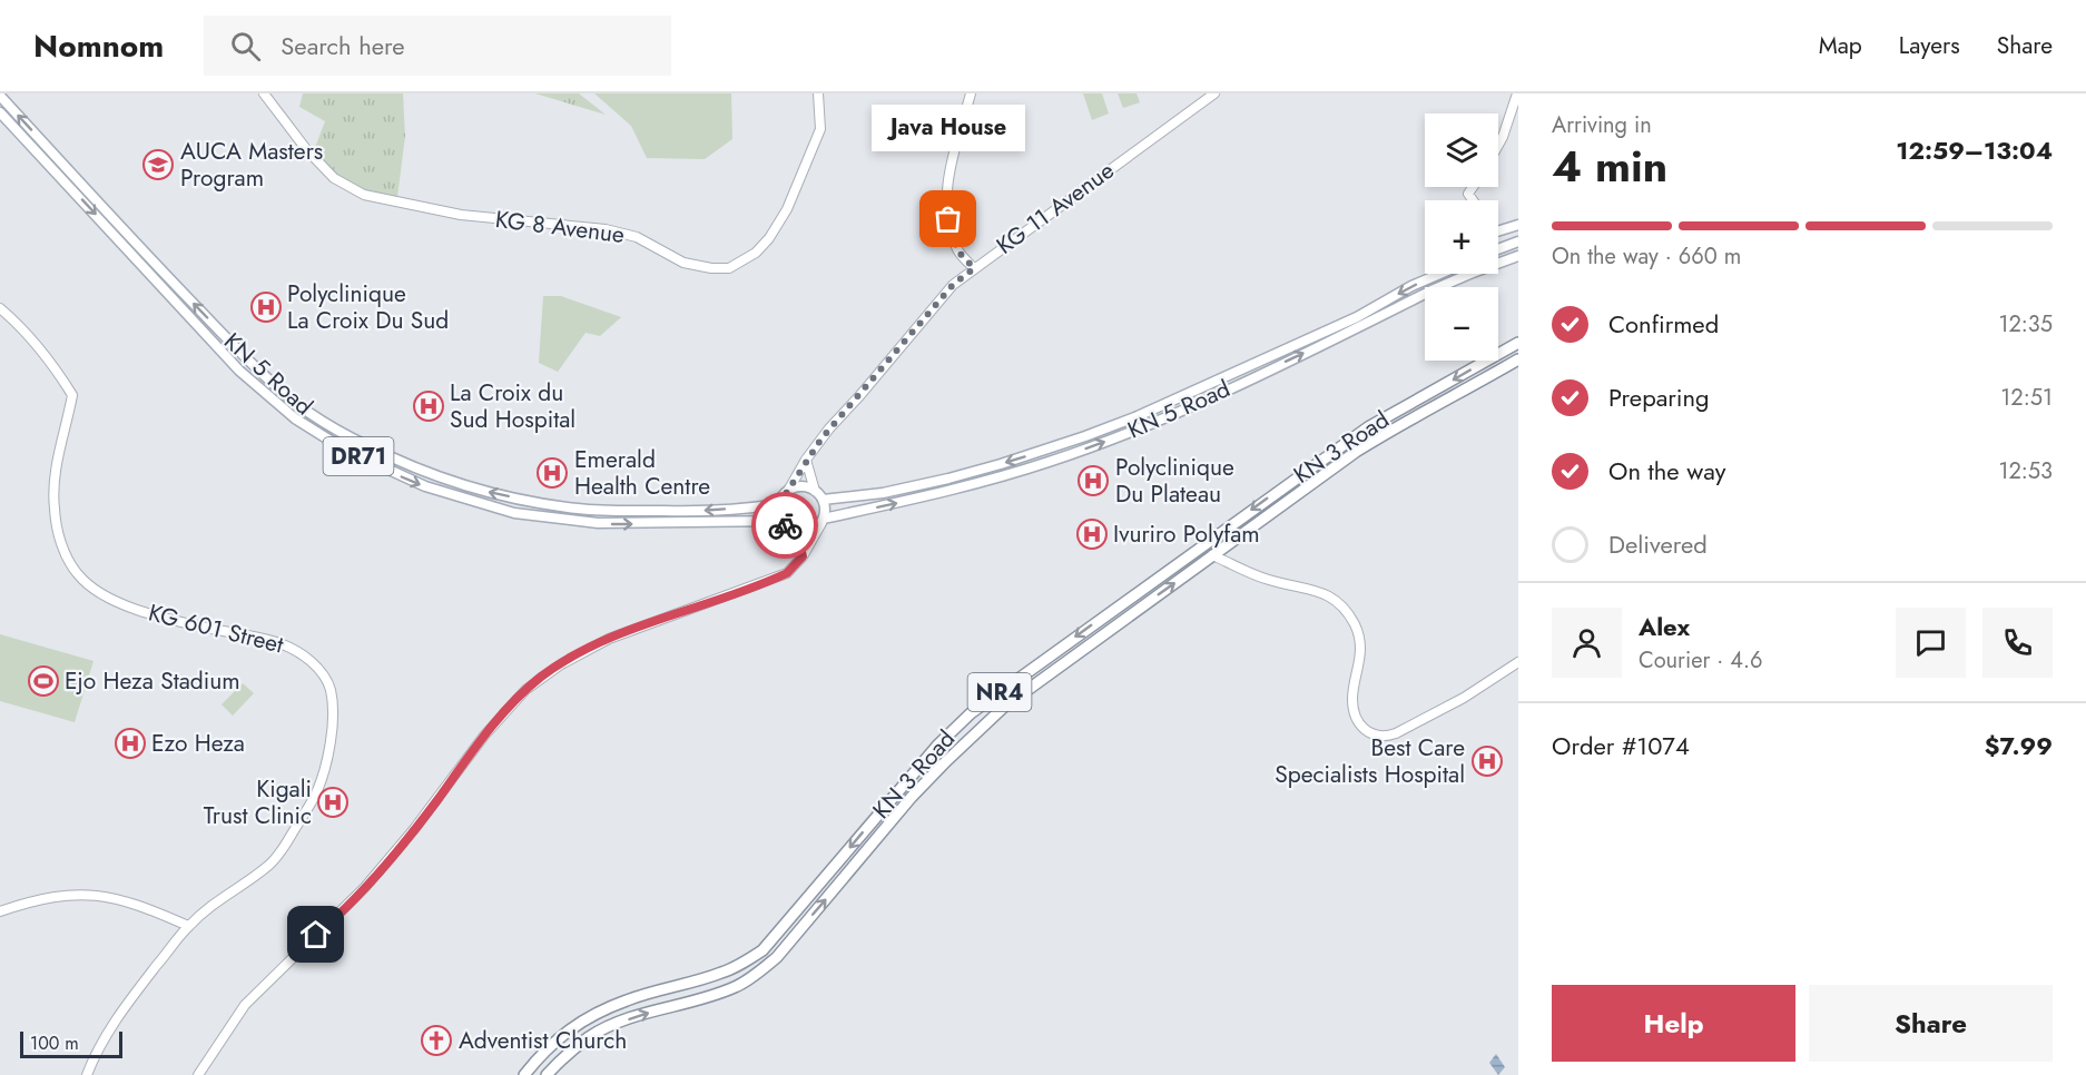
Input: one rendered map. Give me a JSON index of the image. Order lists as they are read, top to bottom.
{
  "streets": {
    "highway": ["KN 3 Road", "NR4"],
    "main road": ["KN 5 Road", "DR71"],
    "street": ["KG 11 Avenue", "KG 8 Avenue", "KG 601 Street"]
  },
  "crossings": [
    ["KG 11 Avenue", "KN 5 Road"]
  ],
  "places": {
    "school or university": ["AUCA Masters Program"],
    "other": ["Java House"],
    "hospital": [
      "Polyclinique La Croix Du Sud",
      "La Croix du Sud Hospital",
      "Emerald Health Centre",
      "Polyclinique Du Plateau",
      "Ivuriro Polyfam",
      "Ezo Heza",
      "Best Care Specialists Hospital",
      "Kigali Trust Clinic"
    ],
    "sports": ["Ejo Heza Stadium"],
    "church": ["Adventist Church"]
  },
  "scale_bar": "100 m",
  "page": {
    "header": "Nomnom",
    "search": "Search here",
    "nav": ["Map", "Layers", "Share"],
    "heading": ["4 min", "Arriving in", "12:59–13:04"],
    "panel": [
      "Alex",
      "Courier · 4.6",
      "Order #1074",
      "$7.99"
    ],
    "bubble": "Java House",
    "map_buttons": ["+", "−"],
    "bar": "On the way · 660 m",
    "list": [
      ["Confirmed", "12:35"],
      ["Preparing", "12:51"],
      ["On the way", "12:53"],
      "Delivered"
    ],
    "buttons": ["Help", "Share"],
    "scale": "100 m"
  }
}
